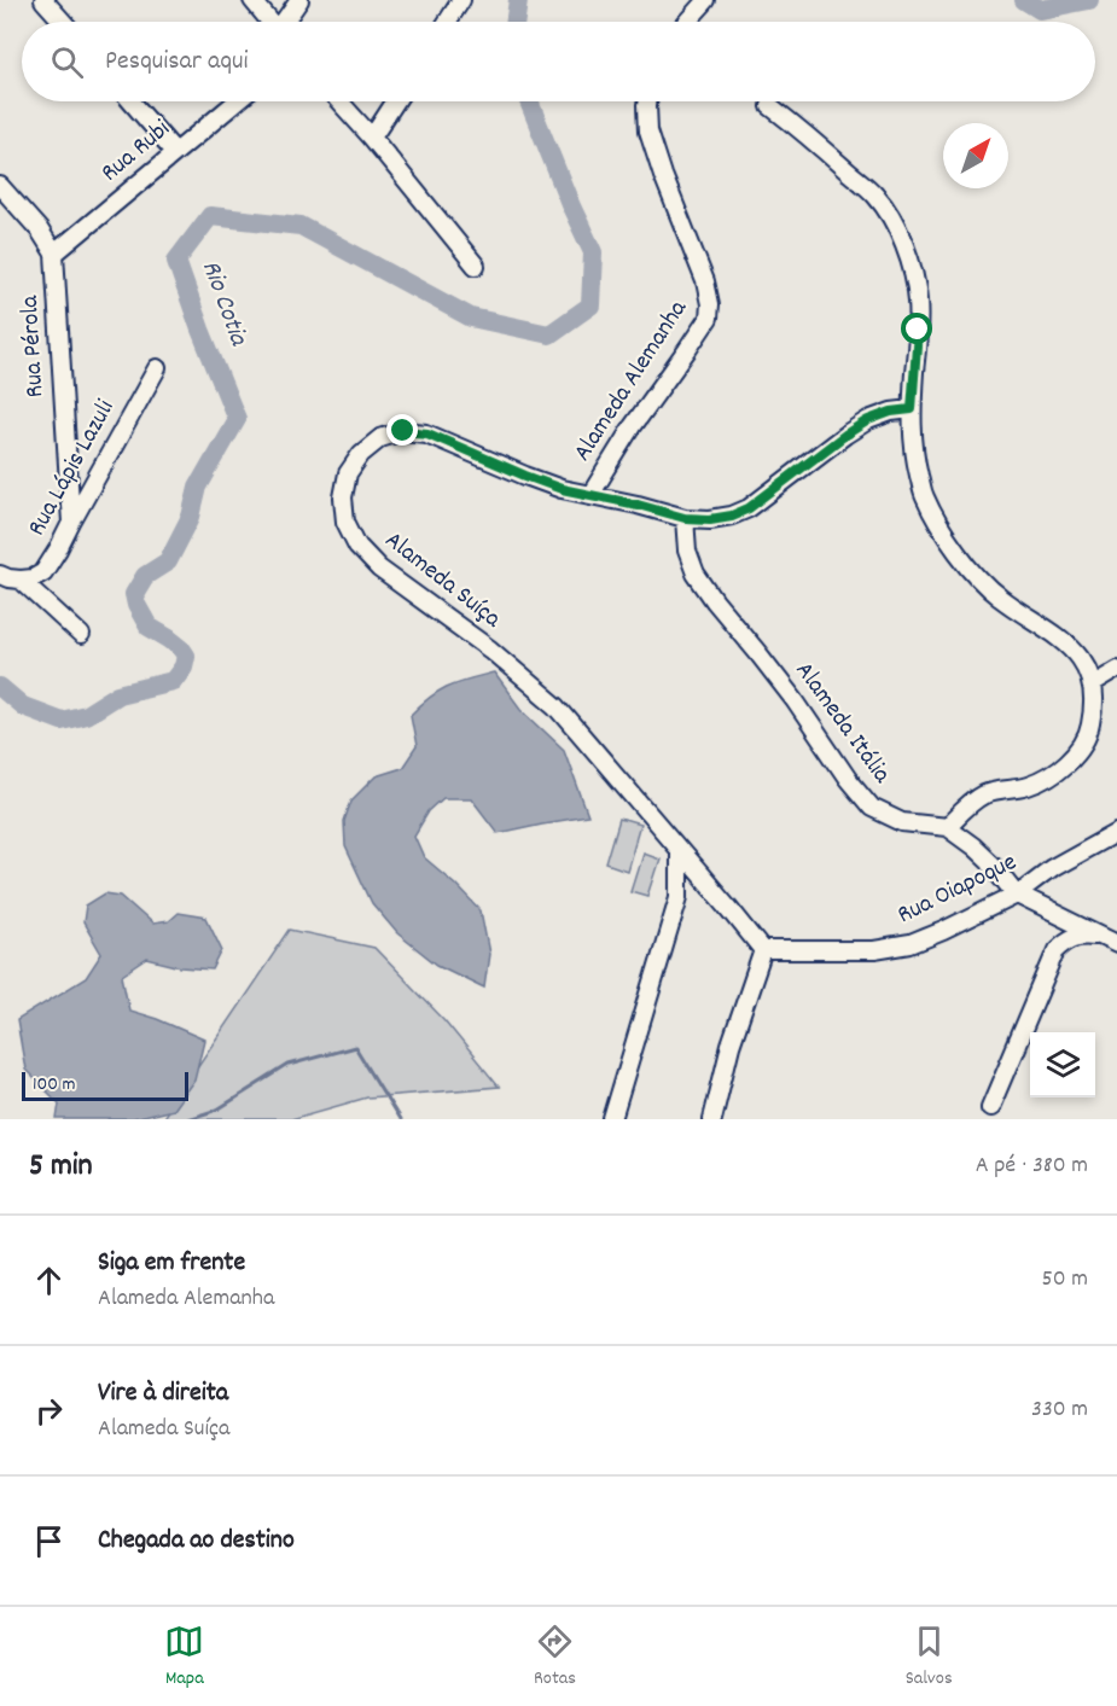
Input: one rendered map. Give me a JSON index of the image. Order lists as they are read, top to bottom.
{
  "streets": {
    "street": [
      "Rua Rubi",
      "Rua Pérola",
      "Alameda Alemanha",
      "Rua Lápis Lazuli",
      "Alameda Suíça",
      "Alameda Itália",
      "Rua Oiapoque"
    ]
  },
  "crossings": [
    ["Rua Rubi", "Rua Pérola"],
    ["Rua Pérola", "Rua Lápis Lazuli"],
    ["Alameda Alemanha", "Alameda Suíça"],
    ["Alameda Suíça", "Alameda Itália"],
    ["Alameda Suíça", "Rua Oiapoque"]
  ],
  "water": ["Rio Cotia"],
  "scale_bar": "100 m",
  "north": "top right",
  "page": {
    "search": "Pesquisar aqui",
    "scale": "100 m",
    "heading": ["5 min", "A pé · 380 m"],
    "list": [
      ["Siga em frente", "Alameda Alemanha", "50 m"],
      ["Vire à direita", "Alameda Suíça", "330 m"],
      "Chegada ao destino"
    ],
    "nav": ["Mapa", "Rotas", "Salvos"]
  }
}
